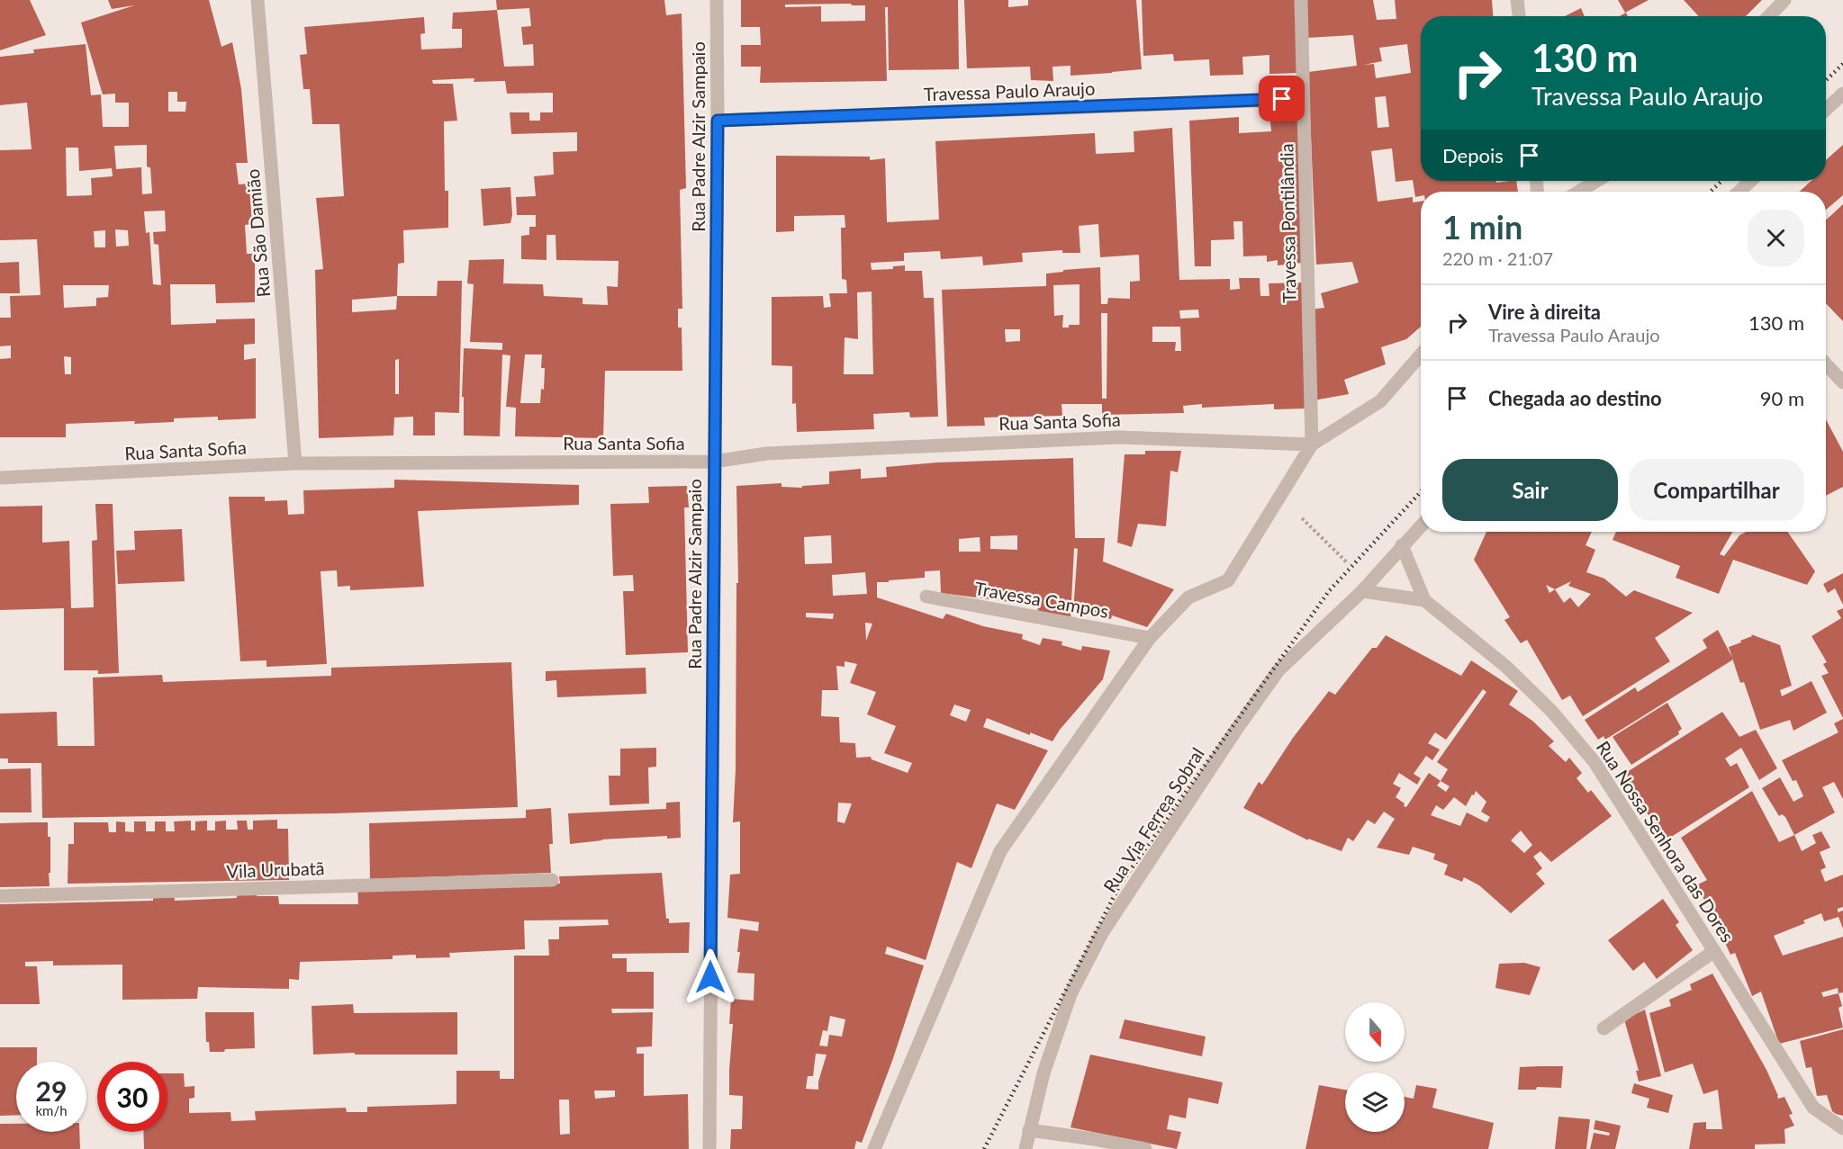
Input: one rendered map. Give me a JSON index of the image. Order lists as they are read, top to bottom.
{
  "streets": {
    "street": [
      "Travessa Paulo Araujo",
      "Rua Padre Alzir Sampaio",
      "Travessa Pontilândia",
      "Rua São Damião",
      "Rua Santa Sofia",
      "Travessa Campos",
      "Rua Via Ferrea Sobral",
      "Rua Nossa Senhora das Dores",
      "Vila Urubatã"
    ]
  },
  "crossings": [
    ["Travessa Paulo Araujo", "Rua Padre Alzir Sampaio"],
    ["Travessa Paulo Araujo", "Travessa Pontilândia"],
    ["Rua Padre Alzir Sampaio", "Rua Santa Sofia"],
    ["Travessa Pontilândia", "Rua Santa Sofia"],
    ["Rua São Damião", "Rua Santa Sofia"],
    ["Rua Via Ferrea Sobral", "Rua Nossa Senhora das Dores"]
  ],
  "north": "bottom",
  "page": {
    "turn": ["130 m", "Travessa Paulo Araujo"],
    "then": "Depois",
    "heading": ["1 min", "220 m · 21:07"],
    "list": [
      {
        "name": "Vire à direita",
        "note": "Travessa Paulo Araujo",
        "value": "130 m"
      },
      {
        "name": "Chegada ao destino",
        "value": "90 m"
      }
    ],
    "buttons": ["Sair", "Compartilhar"],
    "speed": "29 km/h",
    "limit": "30"
  }
}
